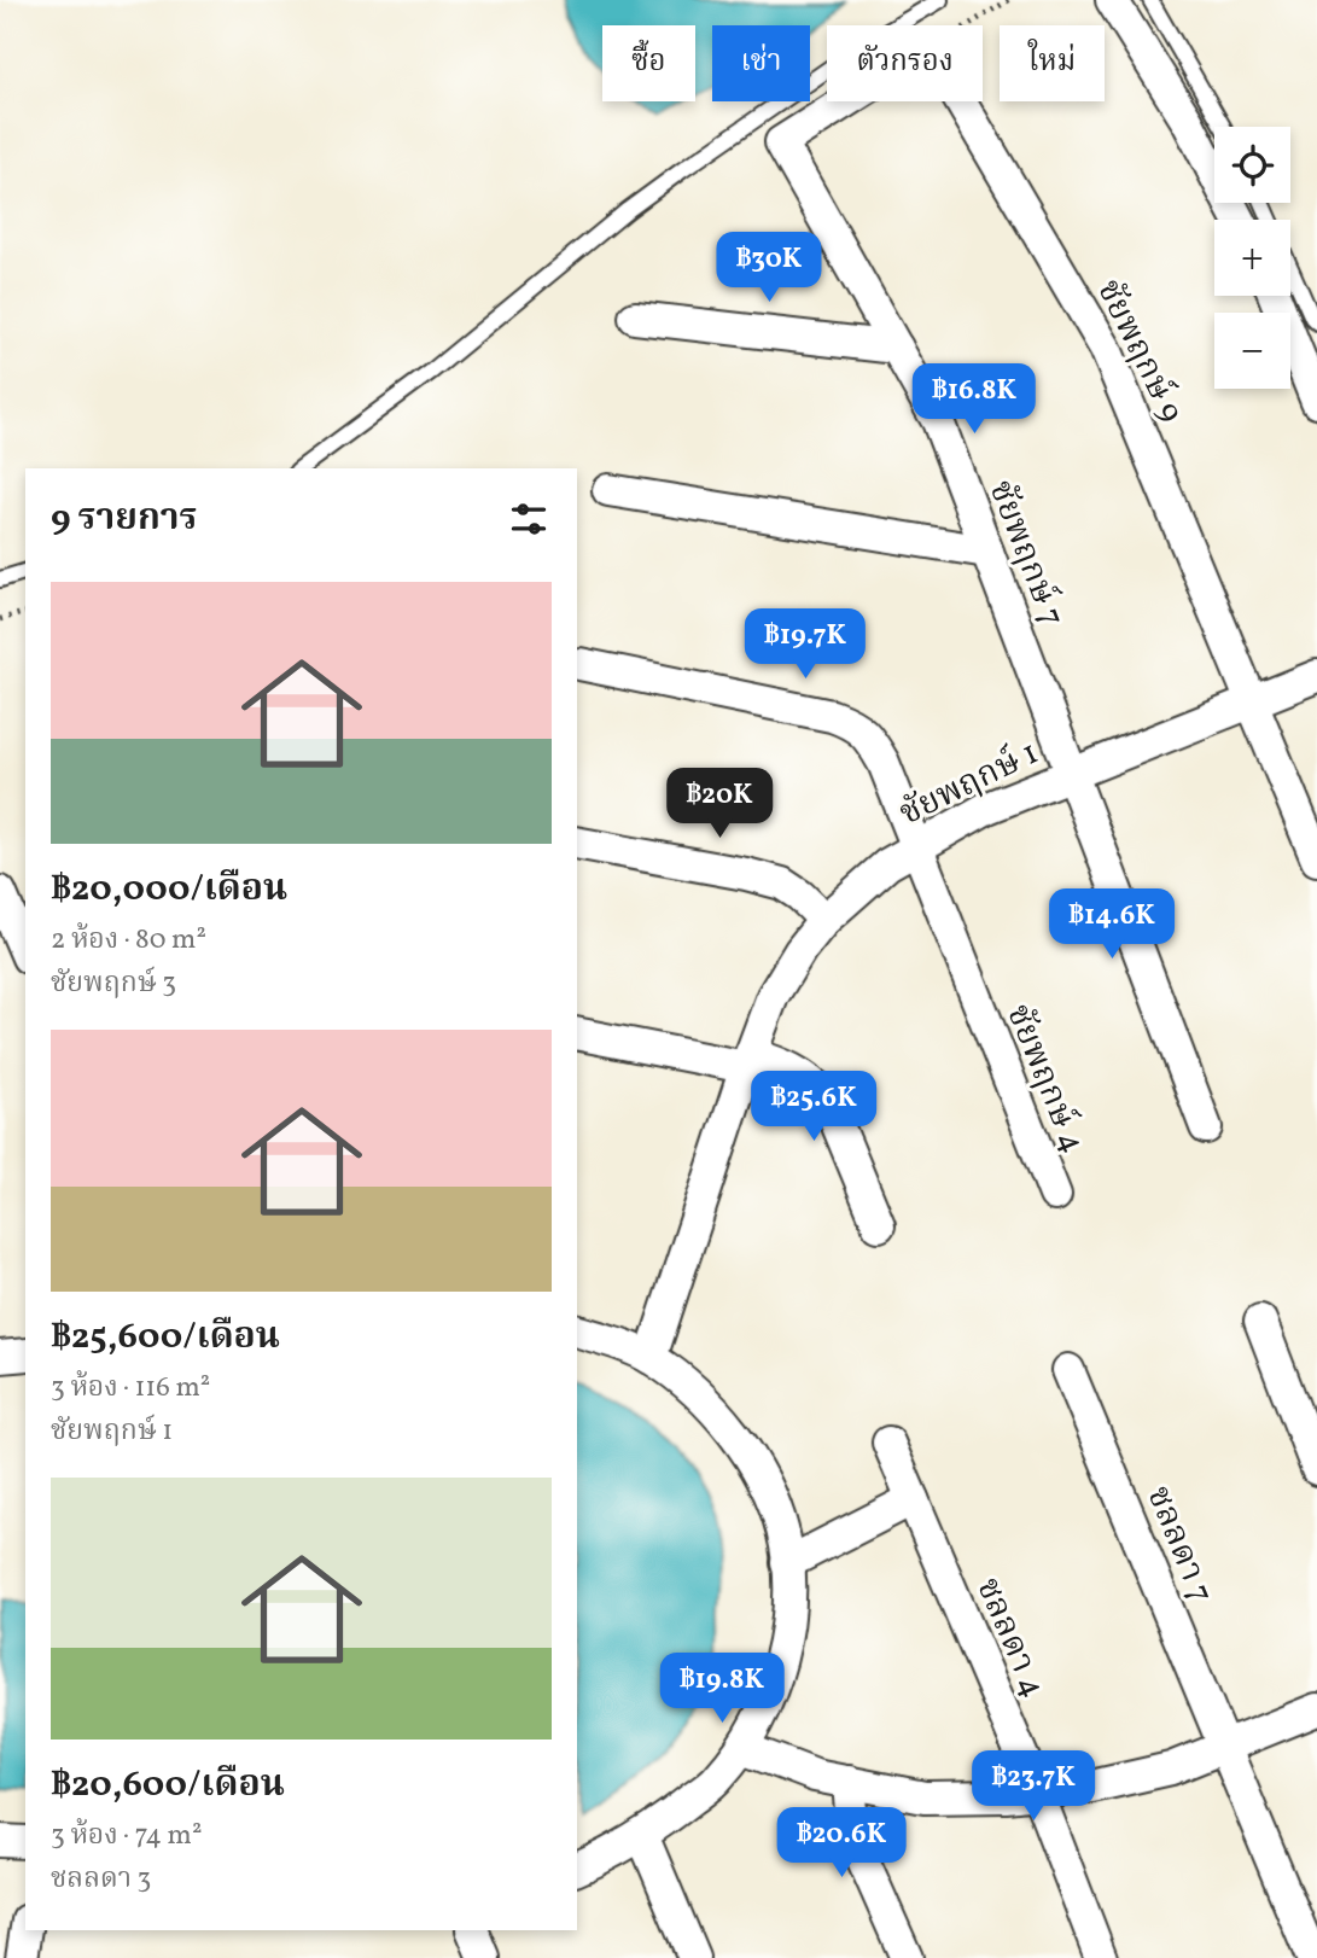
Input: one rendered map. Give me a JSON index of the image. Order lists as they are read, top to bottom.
{
  "streets": {
    "street": [
      "ชัยพฤกษ์ 9",
      "ชัยพฤกษ์ 7",
      "ชัยพฤกษ์ 1",
      "ชัยพฤกษ์ 4",
      "ชลลดา 7",
      "ชลลดา 4"
    ]
  },
  "crossings": [
    ["ชัยพฤกษ์ 9", "ชัยพฤกษ์ 1"],
    ["ชัยพฤกษ์ 7", "ชัยพฤกษ์ 1"],
    ["ชัยพฤกษ์ 1", "ชัยพฤกษ์ 4"]
  ],
  "page": {
    "chip": [
      "ซื้อ",
      "เช่า",
      "ตัวกรอง",
      "ใหม่"
    ],
    "map_buttons": ["+", "−"],
    "price": [
      "฿30K",
      "฿16.8K",
      "฿19.7K",
      "฿20K",
      "฿14.6K",
      "฿25.6K",
      "฿19.8K",
      "฿23.7K",
      "฿20.6K"
    ],
    "heading": "9 รายการ",
    "list": [
      {
        "name": "฿20,000/เดือน",
        "note": "2 ห้อง · 80 m² · ชัยพฤกษ์ 3"
      },
      {
        "name": "฿25,600/เดือน",
        "note": "3 ห้อง · 116 m² · ชัยพฤกษ์ 1"
      },
      {
        "name": "฿20,600/เดือน",
        "note": "3 ห้อง · 74 m² · ชลลดา 3"
      }
    ]
  }
}
